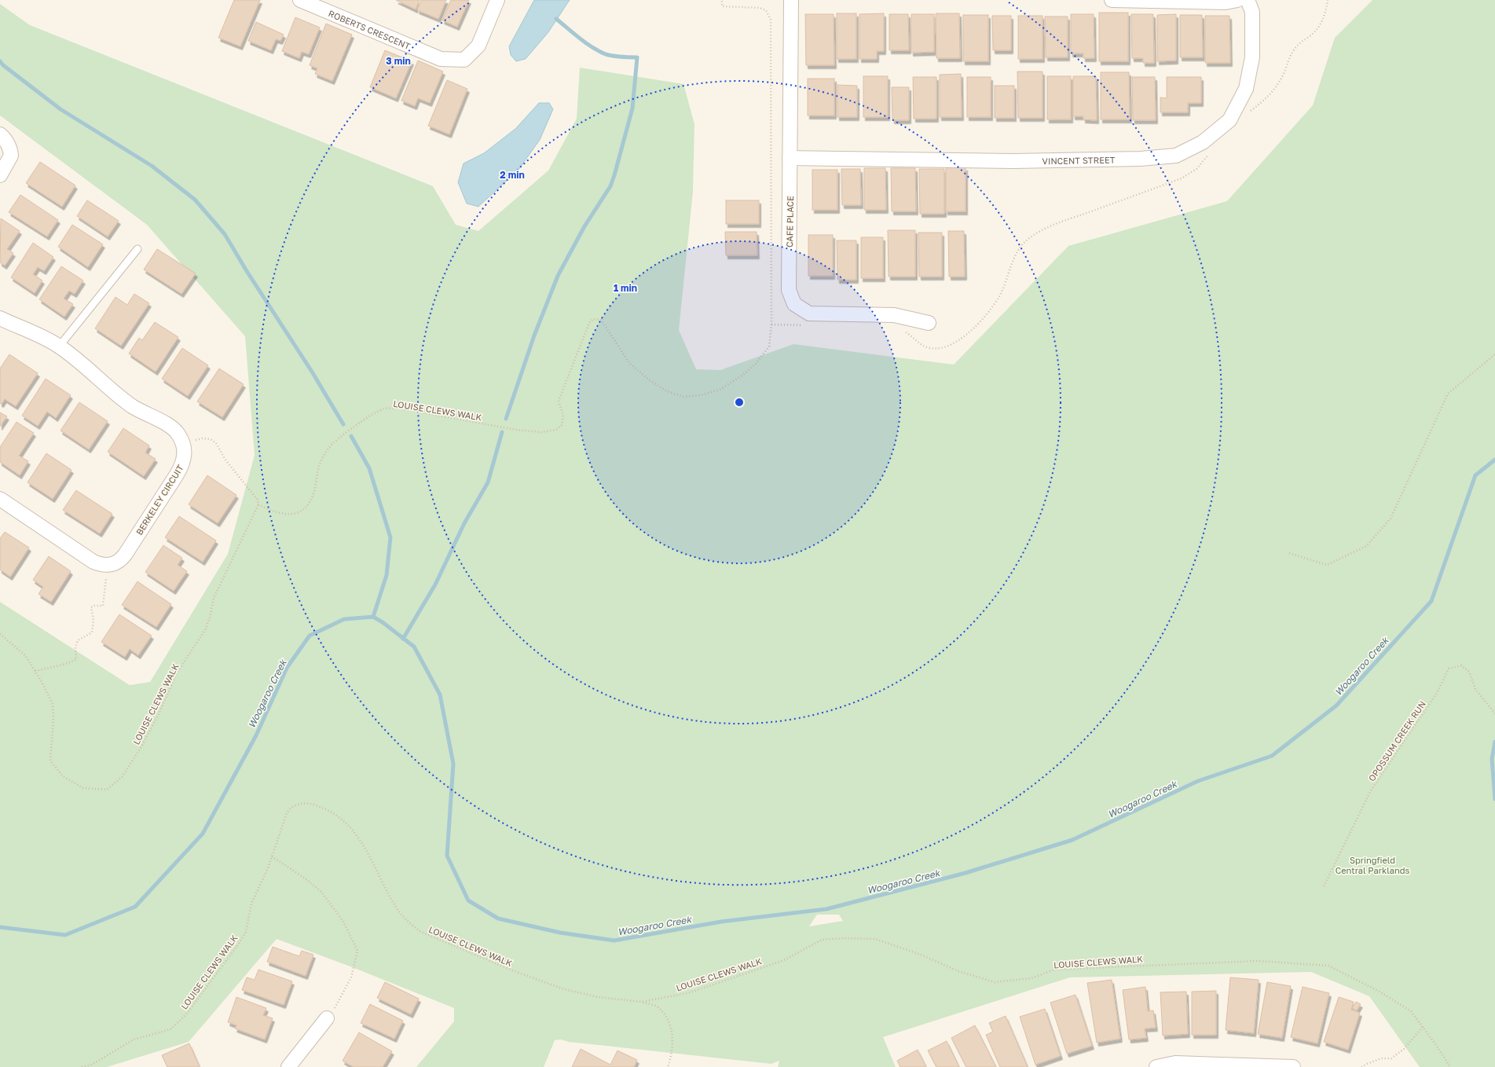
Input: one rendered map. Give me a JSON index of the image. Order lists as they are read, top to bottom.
{
  "streets": {
    "street": [
      "ROBERTS CRESCENT",
      "VINCENT STREET",
      "CAFE PLACE",
      "BERKELEY CIRCUIT"
    ],
    "path": ["LOUISE CLEWS WALK", "OPOSSUM CREEK RUN"]
  },
  "crossings": [
    ["VINCENT STREET", "CAFE PLACE"]
  ],
  "water": ["Woogaroo Creek"],
  "parks": ["Springfield Central Parklands"],
  "rings": ["3 min", "2 min", "1 min"]
}
